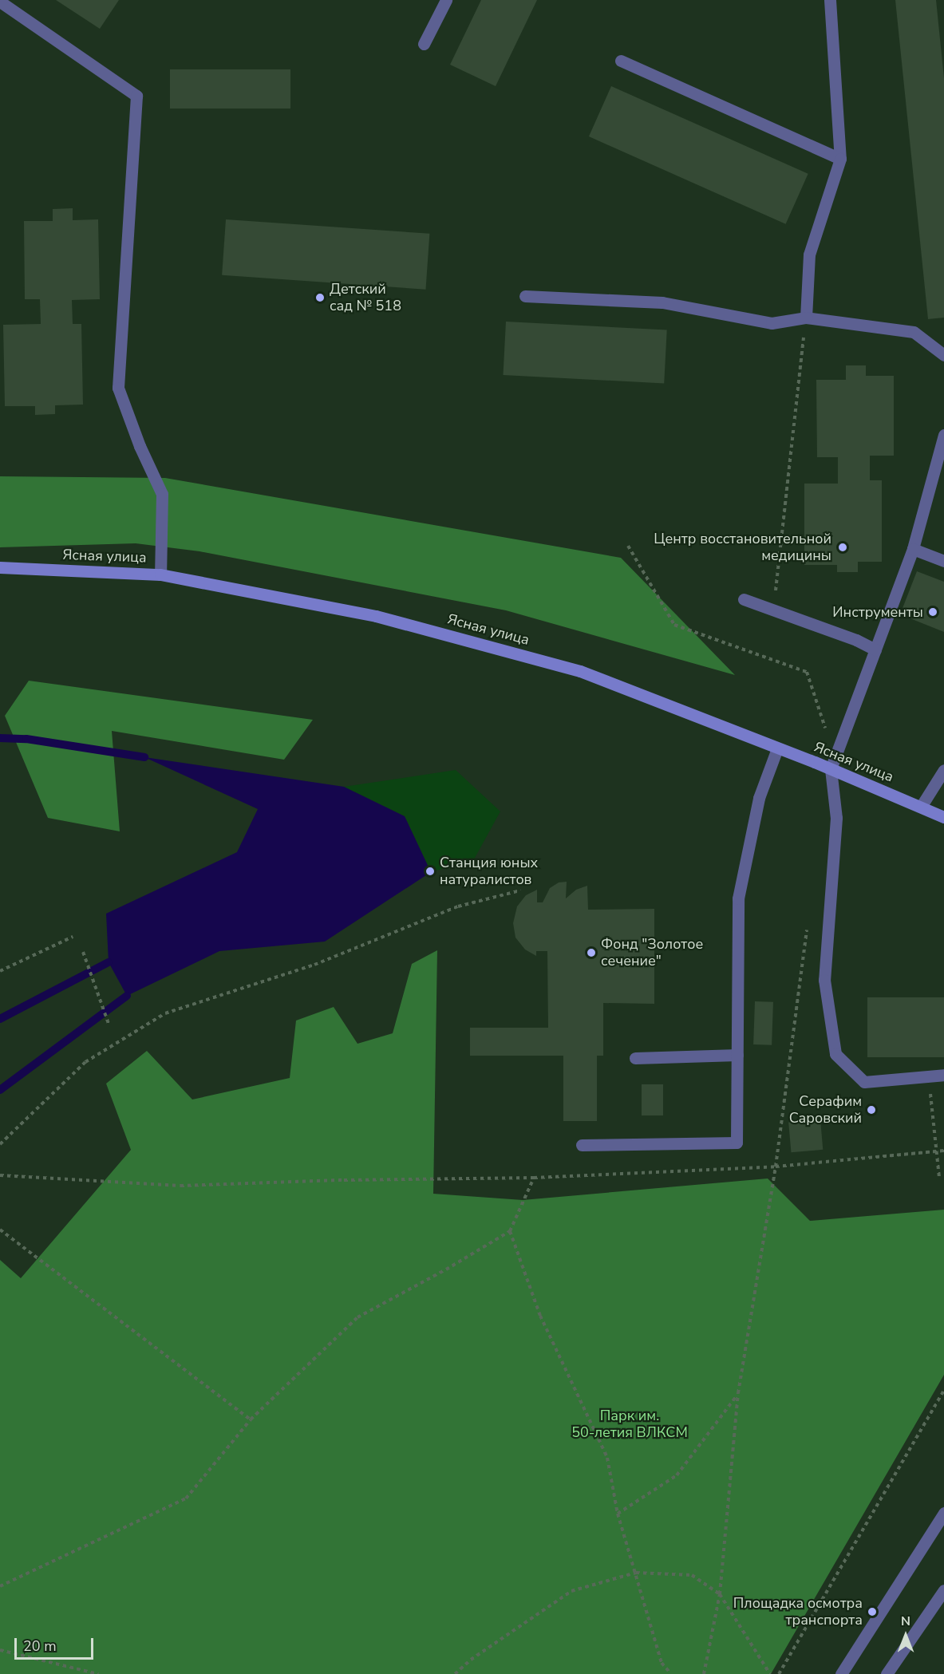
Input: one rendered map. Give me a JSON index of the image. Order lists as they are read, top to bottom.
{
  "streets": {
    "street": ["Ясная улица"]
  },
  "parks": ["Парк им. 50-летия ВЛКСМ"],
  "places": [
    "Детский сад № 518",
    "Центр восстановительной медицины",
    "Инструменты",
    "Станция юных натуралистов",
    "Фонд \"Золотое сечение\"",
    "Серафим Саровский",
    "Площадка осмотра транспорта"
  ],
  "scale_bar": "20 m",
  "north": "top"
}
